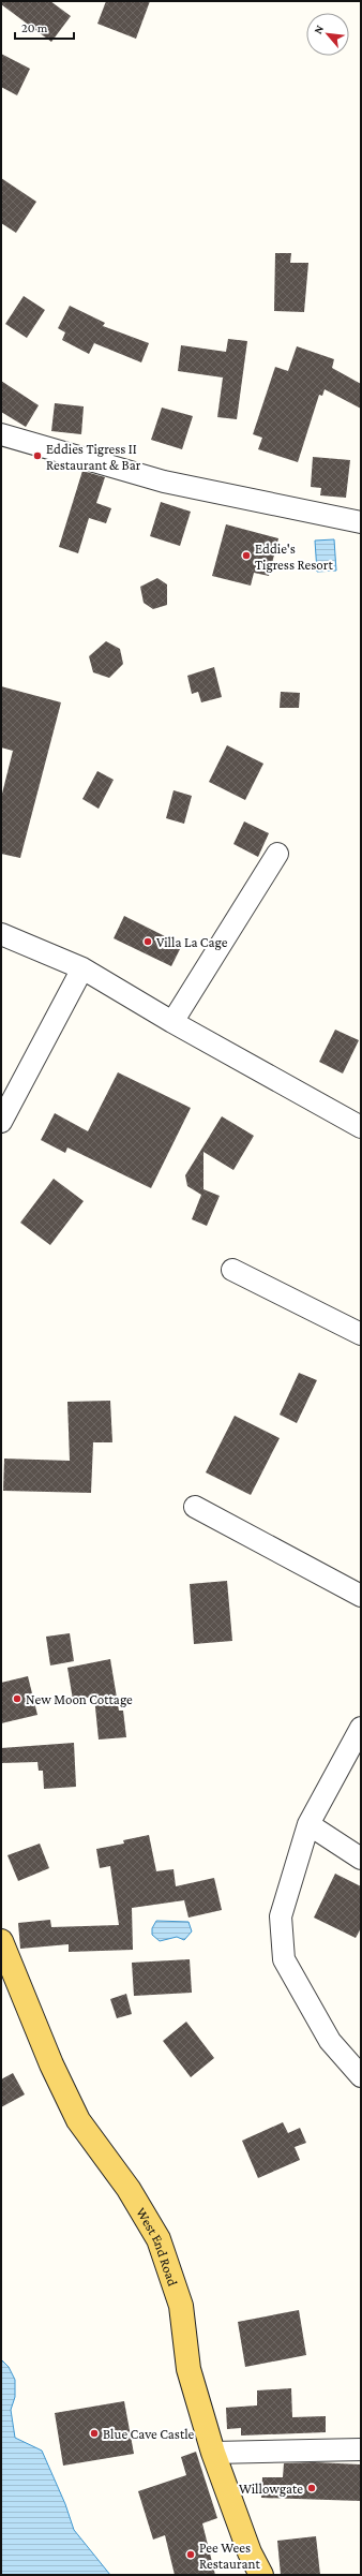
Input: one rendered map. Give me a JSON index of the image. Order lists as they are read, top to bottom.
{
  "streets": {
    "main road": ["West End Road"]
  },
  "places": [
    "Eddies Tigress II Restaurant & Bar",
    "Eddie's Tigress Resort",
    "Villa La Cage",
    "New Moon Cottage",
    "Blue Cave Castle",
    "Willowgate",
    "Pee Wees Restaurant"
  ],
  "scale_bar": "20 m",
  "north": "top left"
}
